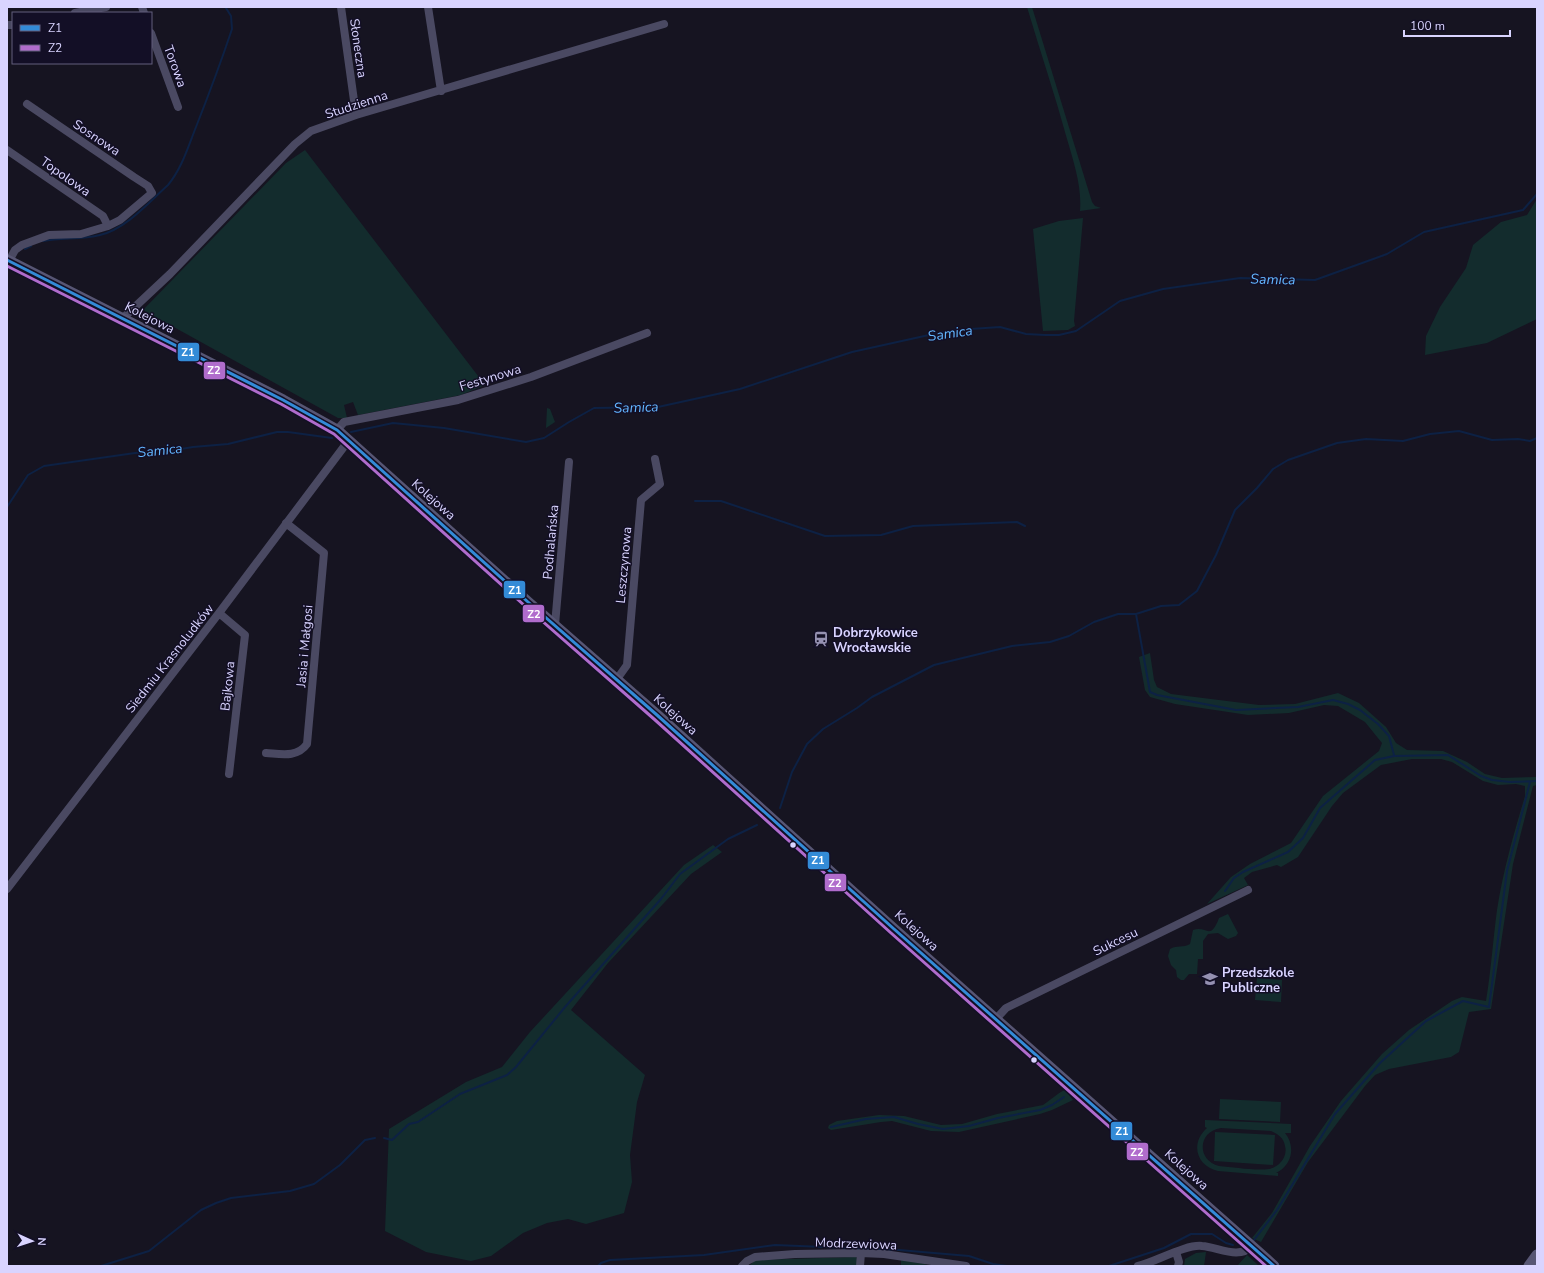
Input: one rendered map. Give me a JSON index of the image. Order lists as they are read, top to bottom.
{
  "streets": {
    "street": [
      "Słoneczna",
      "Torowa",
      "Studzienna",
      "Sosnowa",
      "Topolowa",
      "Kolejowa",
      "Festynowa",
      "Podhalańska",
      "Leszczynowa",
      "Jasia i Małgosi",
      "Siedmiu Krasnoludków",
      "Bajkowa",
      "Sukcesu",
      "Modrzewiowa"
    ]
  },
  "crossings": [
    ["Słoneczna", "Studzienna"],
    ["Studzienna", "Kolejowa"],
    ["Sosnowa", "Topolowa"],
    ["Kolejowa", "Festynowa"],
    ["Kolejowa", "Podhalańska"],
    ["Kolejowa", "Leszczynowa"],
    ["Kolejowa", "Siedmiu Krasnoludków"],
    ["Kolejowa", "Sukcesu"],
    ["Jasia i Małgosi", "Siedmiu Krasnoludków"],
    ["Siedmiu Krasnoludków", "Bajkowa"]
  ],
  "water": ["Samica"],
  "places": {
    "station": ["Dobrzykowice Wrocławskie"],
    "school or university": ["Przedszkole Publiczne"]
  },
  "lines": ["transit line Z1", "transit line Z2"],
  "legend": ["Z1", "Z2"],
  "scale_bar": "100 m",
  "north": "right"
}
